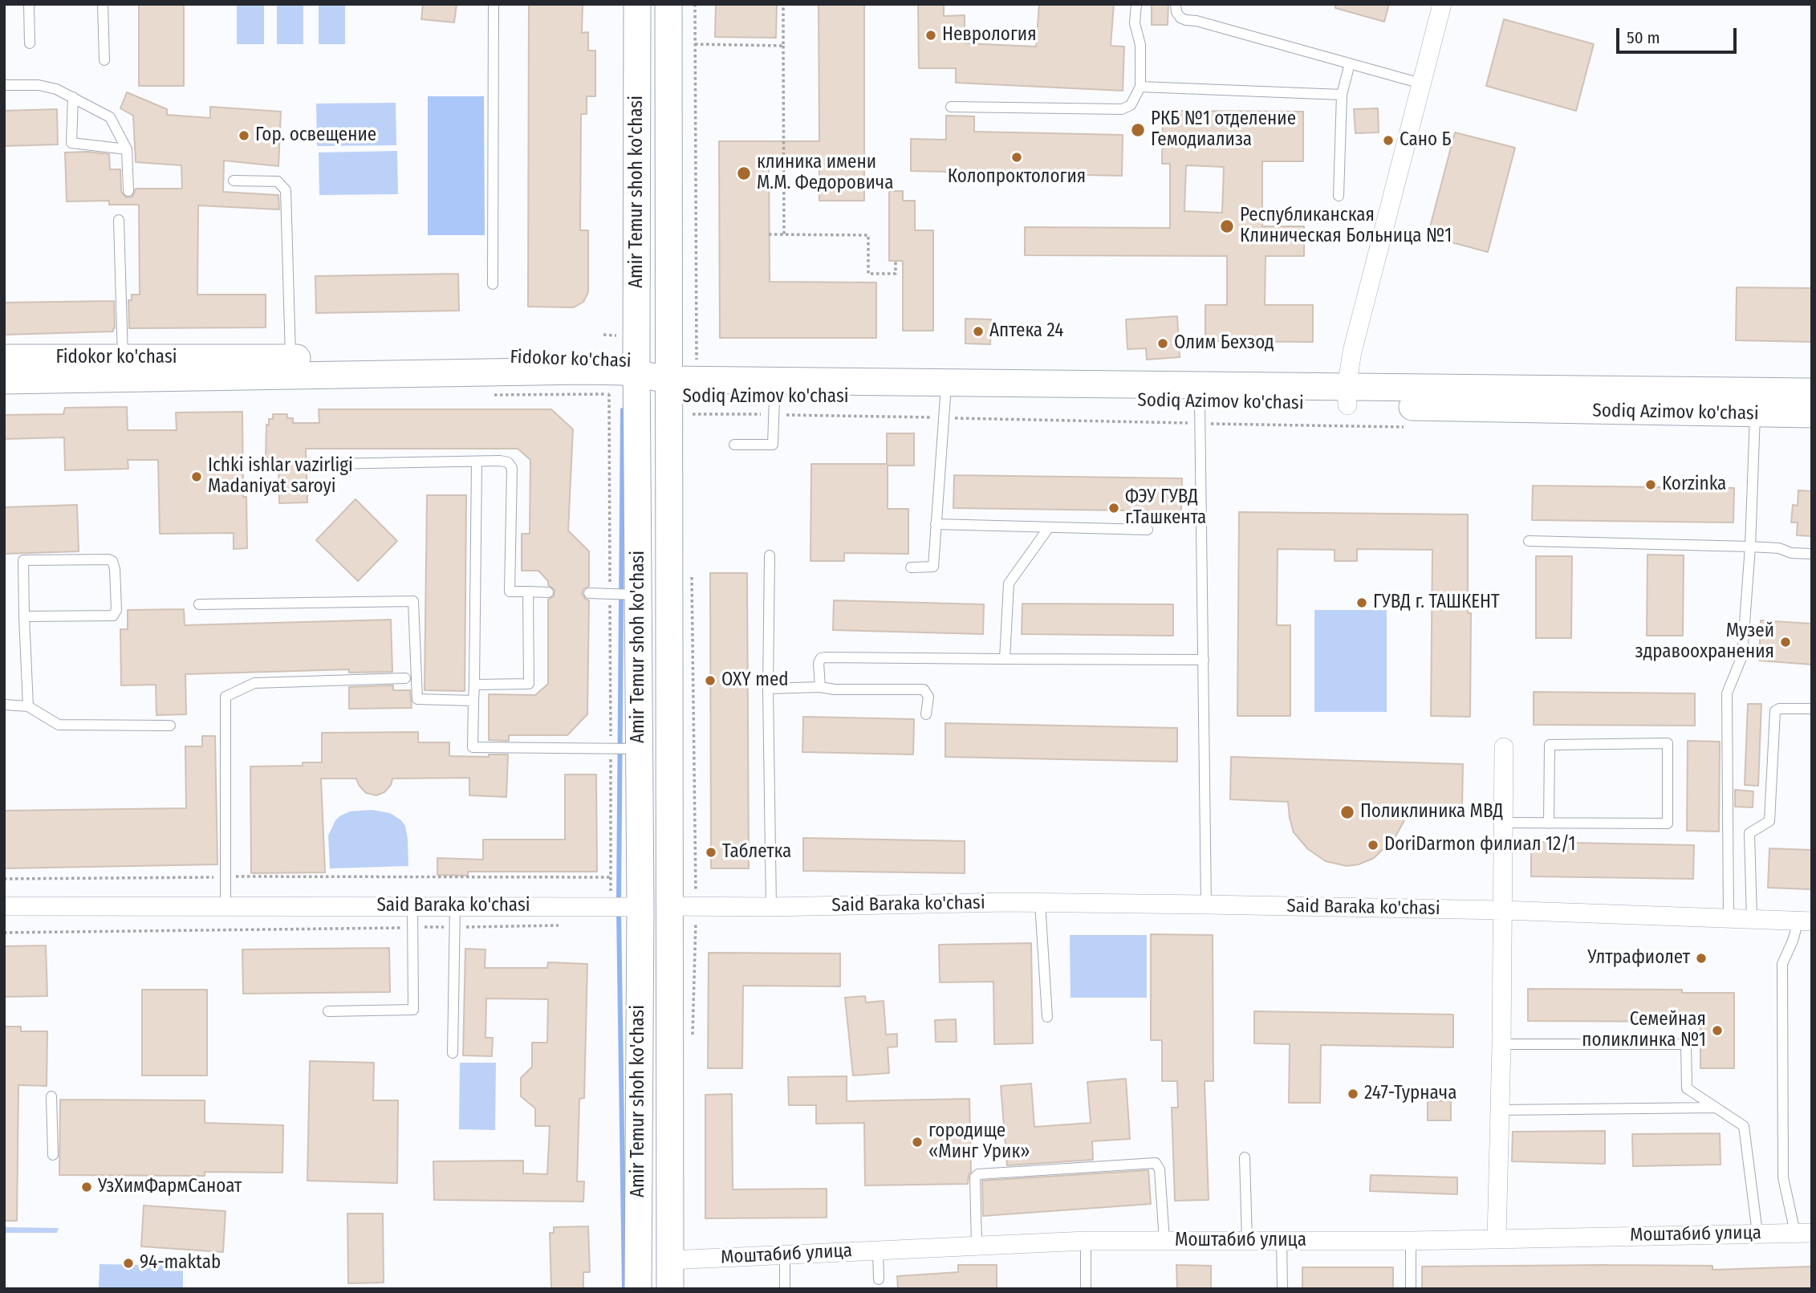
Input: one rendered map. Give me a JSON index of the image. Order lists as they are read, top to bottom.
{
  "streets": {
    "main road": [
      "Amir Temur shoh ko'chasi",
      "Fidokor ko'chasi",
      "Sodiq Azimov ko'chasi",
      "Said Baraka ko'chasi"
    ],
    "street": ["Моштабиб улица"]
  },
  "crossings": [
    ["Amir Temur shoh ko'chasi", "Fidokor ko'chasi"],
    ["Amir Temur shoh ko'chasi", "Sodiq Azimov ko'chasi"],
    ["Amir Temur shoh ko'chasi", "Said Baraka ko'chasi"],
    ["Amir Temur shoh ko'chasi", "Моштабиб улица"],
    ["Fidokor ko'chasi", "Sodiq Azimov ko'chasi"]
  ],
  "places": [
    "Неврология",
    "РКБ №1 отделение Гемодиализа",
    "Гор. освещение",
    "Сано Б",
    "Колопроктология",
    "клиника имени М.М. Федоровича",
    "Республиканская Клиническая Больница №1",
    "Аптека 24",
    "Олим Бехзод",
    "Ichki ishlar vazirligi Madaniyat saroyi",
    "Korzinka",
    "ФЭУ ГУВД г.Ташкента",
    "ГУВД г. ТАШКЕНТ",
    "Музей здравоохранения",
    "OXY med",
    "Поликлиника МВД",
    "DoriDarmon филиал 12/1",
    "Таблетка",
    "Ултрафиолет",
    "Семейная поликлинка №1",
    "247-Турнача",
    "городище «Минг Урик»",
    "УзХимФармСаноат",
    "94-maktab"
  ],
  "scale_bar": "50 m"
}
